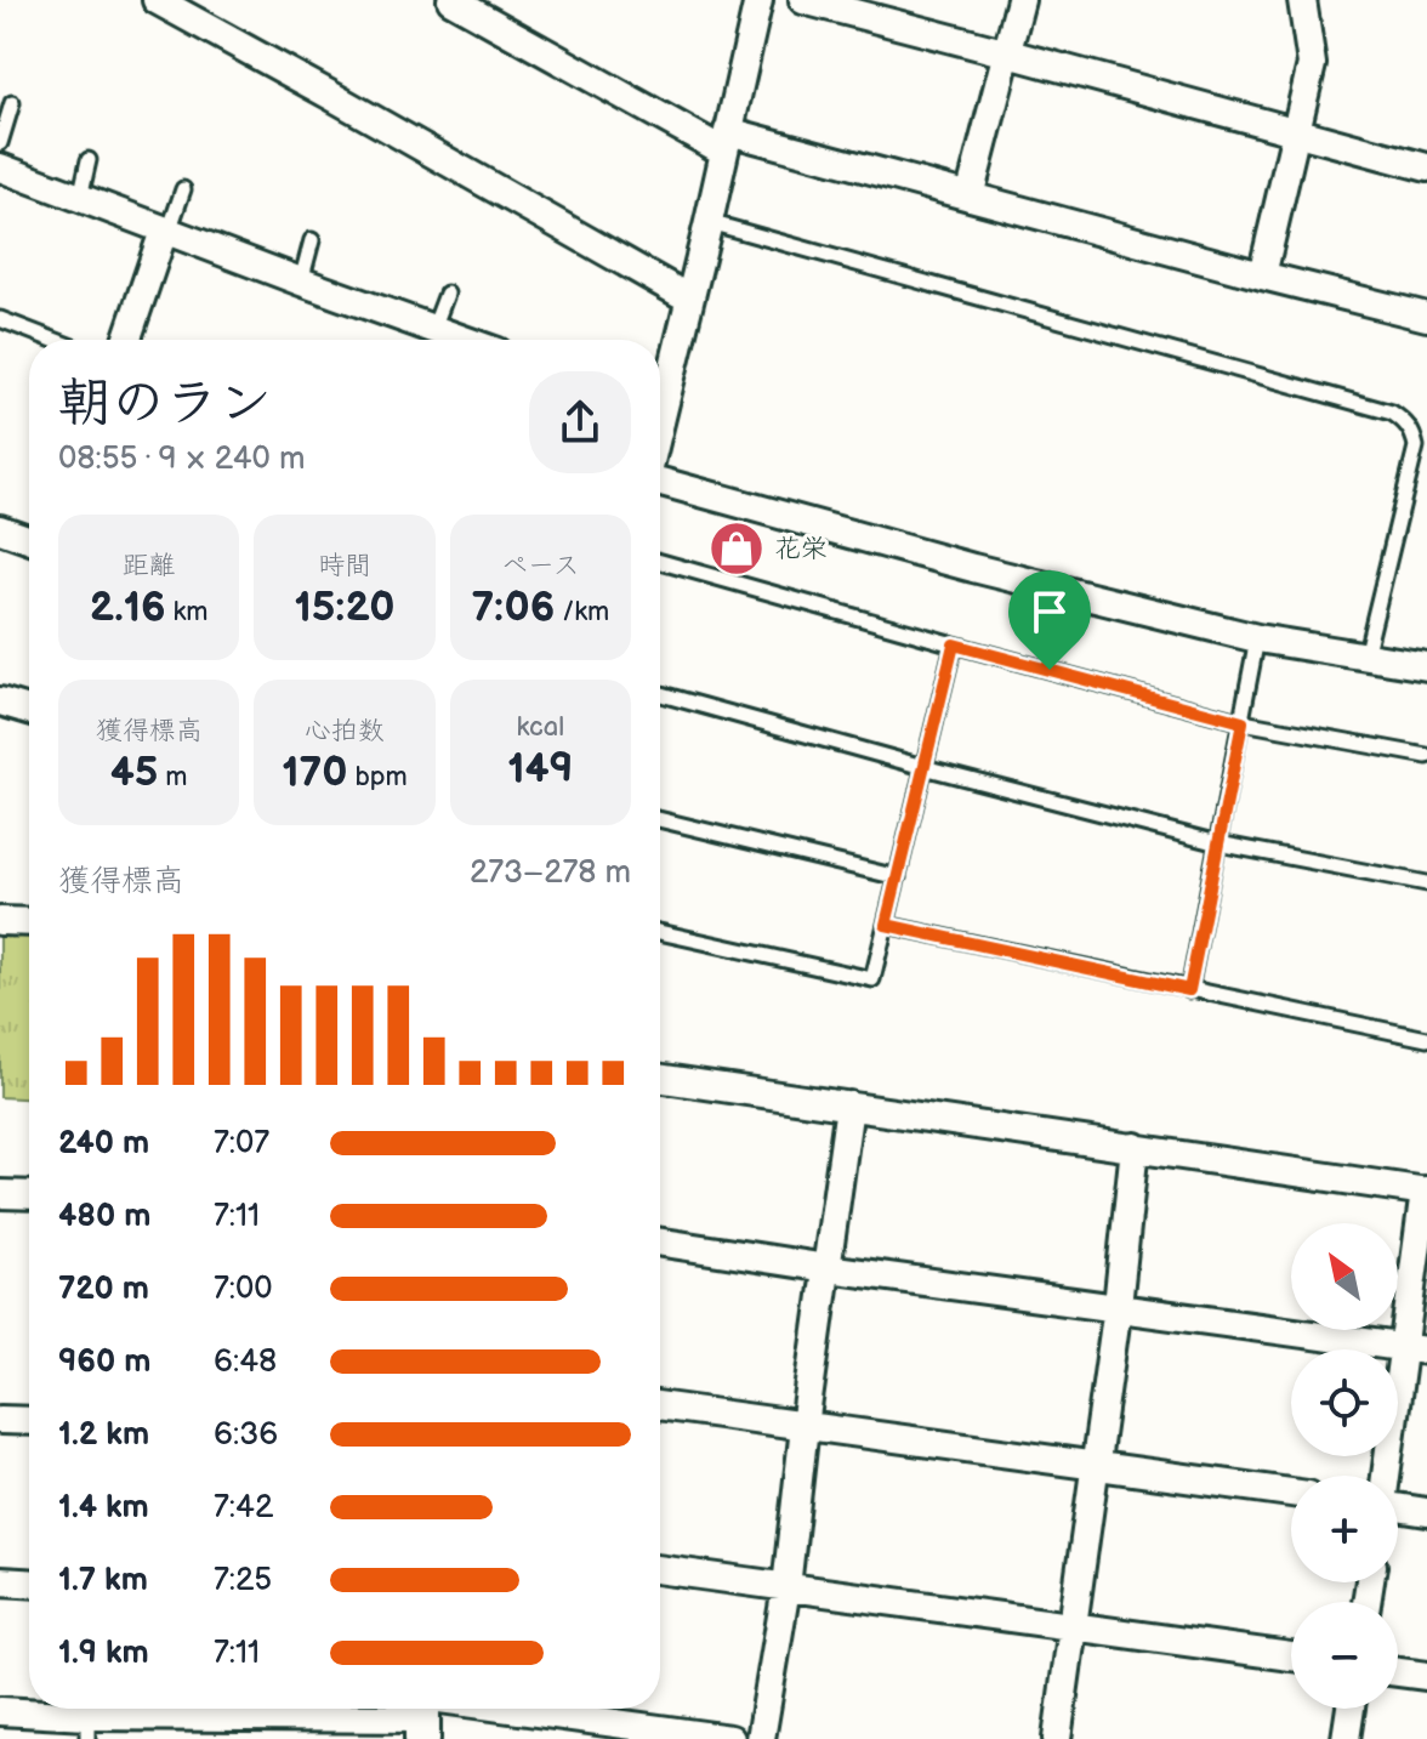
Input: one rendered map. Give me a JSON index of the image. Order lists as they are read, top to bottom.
{
  "places": {
    "shop": ["花栄"]
  },
  "north": "top left",
  "page": {
    "heading": ["朝のラン", "08:55 · 9 × 240 m"],
    "stats": [
      ["距離", "2.16 km"],
      ["時間", "15:20"],
      ["ペース", "7:06 /km"],
      ["獲得標高", "45 m"],
      ["心拍数", "170 bpm"],
      ["kcal", "149"]
    ],
    "chart": ["獲得標高", "273–278 m"],
    "list": [
      {
        "name": "240 m",
        "note": "7:07"
      },
      {
        "name": "480 m",
        "note": "7:11"
      },
      {
        "name": "720 m",
        "note": "7:00"
      },
      {
        "name": "960 m",
        "note": "6:48"
      },
      {
        "name": "1.2 km",
        "note": "6:36"
      },
      {
        "name": "1.4 km",
        "note": "7:42"
      },
      {
        "name": "1.7 km",
        "note": "7:25"
      },
      {
        "name": "1.9 km",
        "note": "7:11"
      }
    ],
    "map_buttons": ["+", "−"]
  }
}
